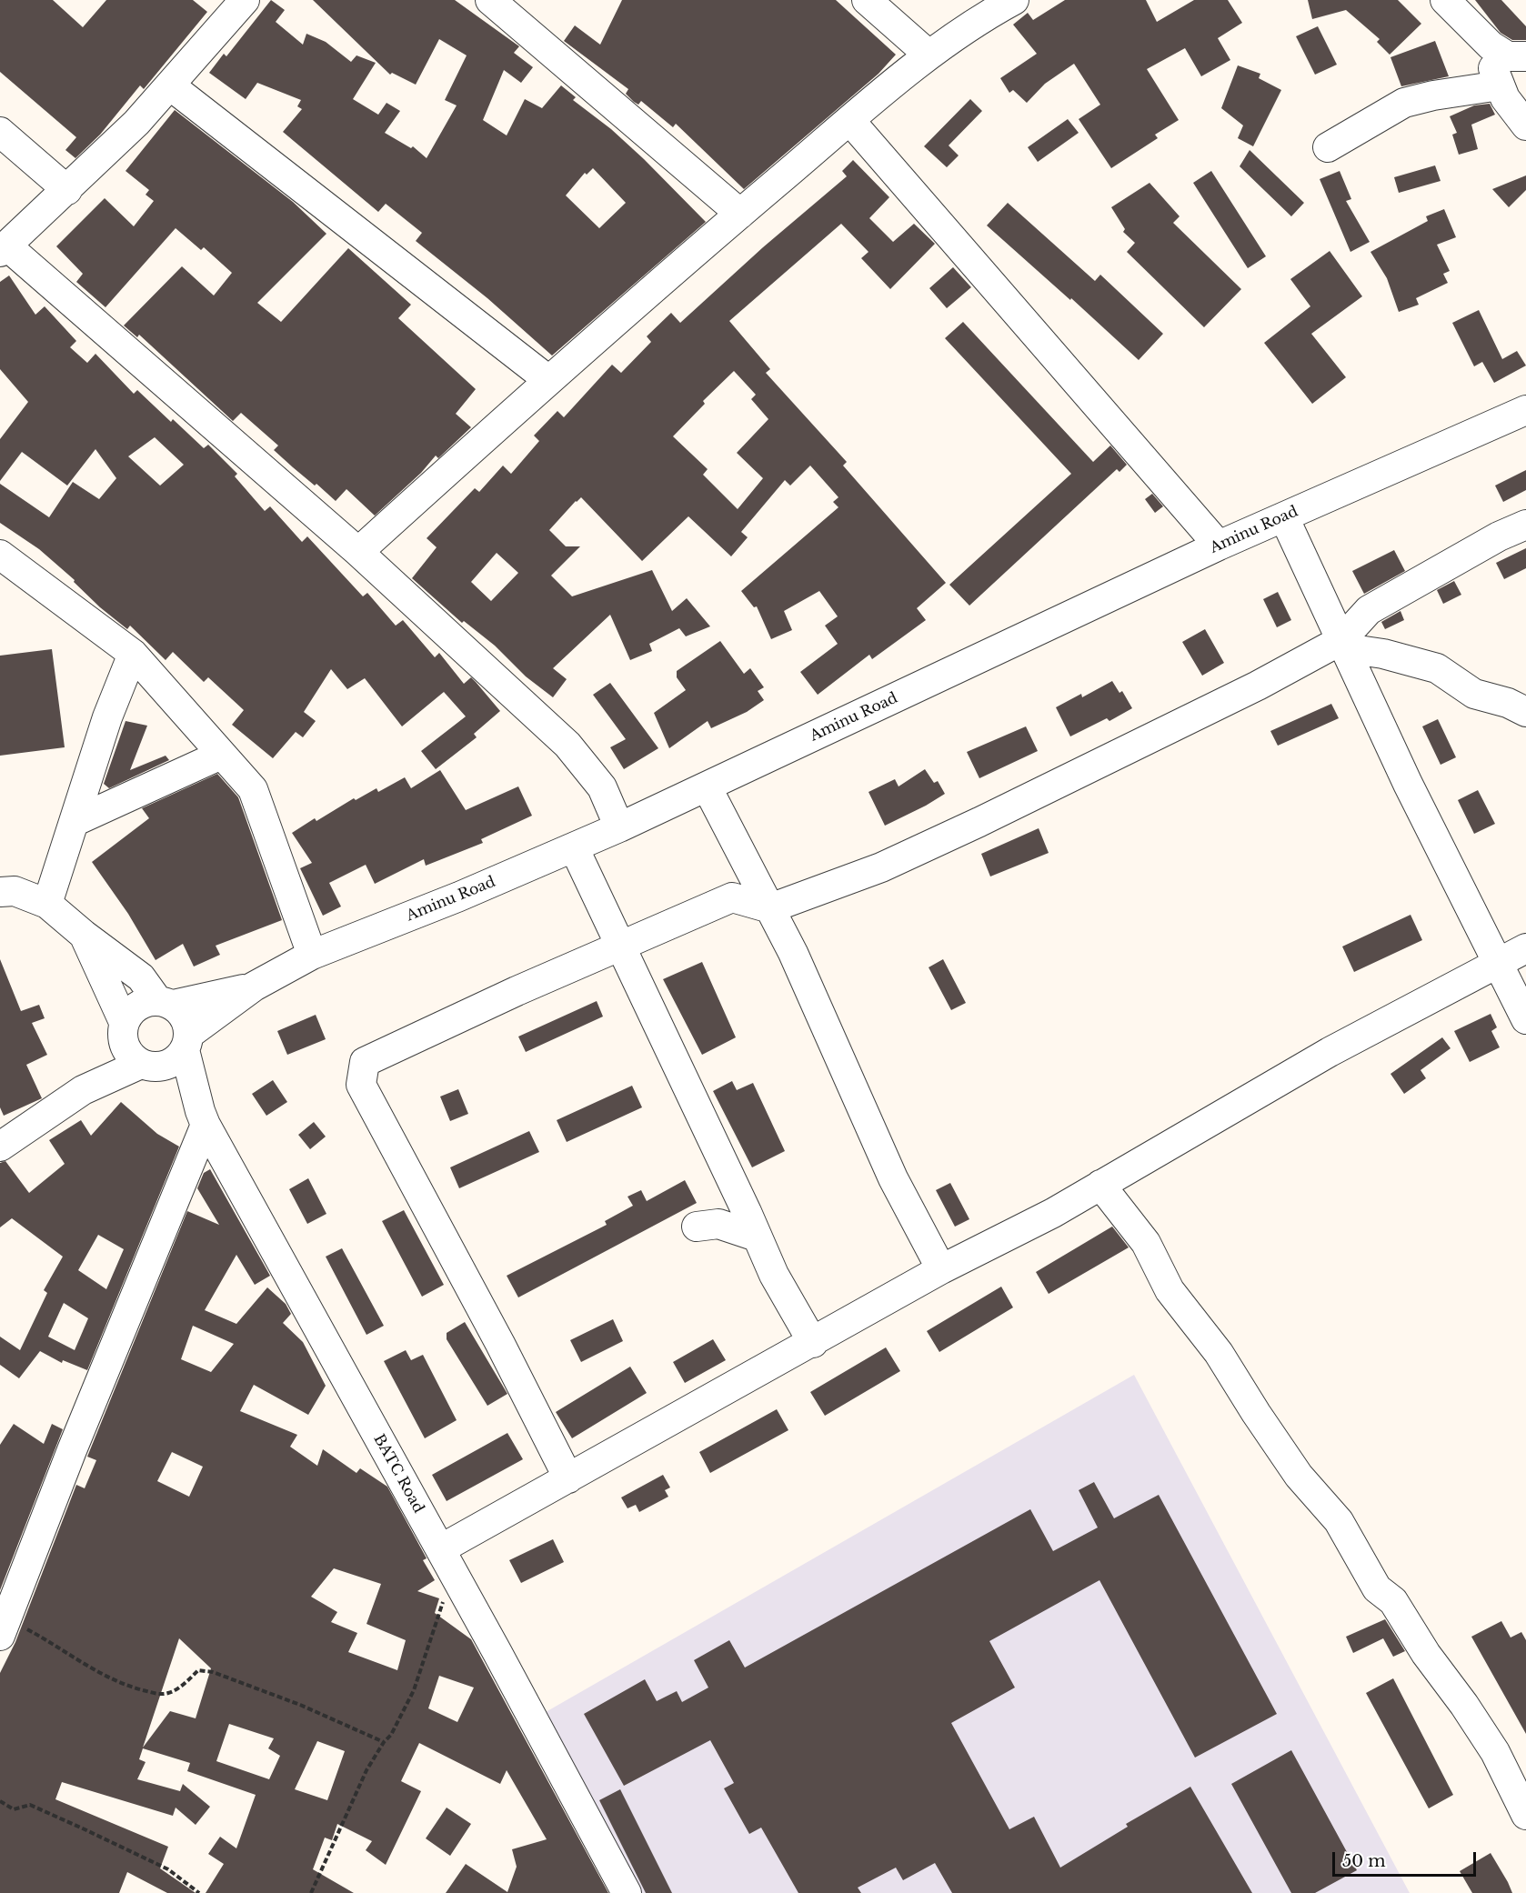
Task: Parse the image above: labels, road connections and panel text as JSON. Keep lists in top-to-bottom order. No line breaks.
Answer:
{"streets":{"street":["Aminu Road","BATC Road"]},"crossings":[["Aminu Road","BATC Road"]],"scale_bar":"50 m"}
